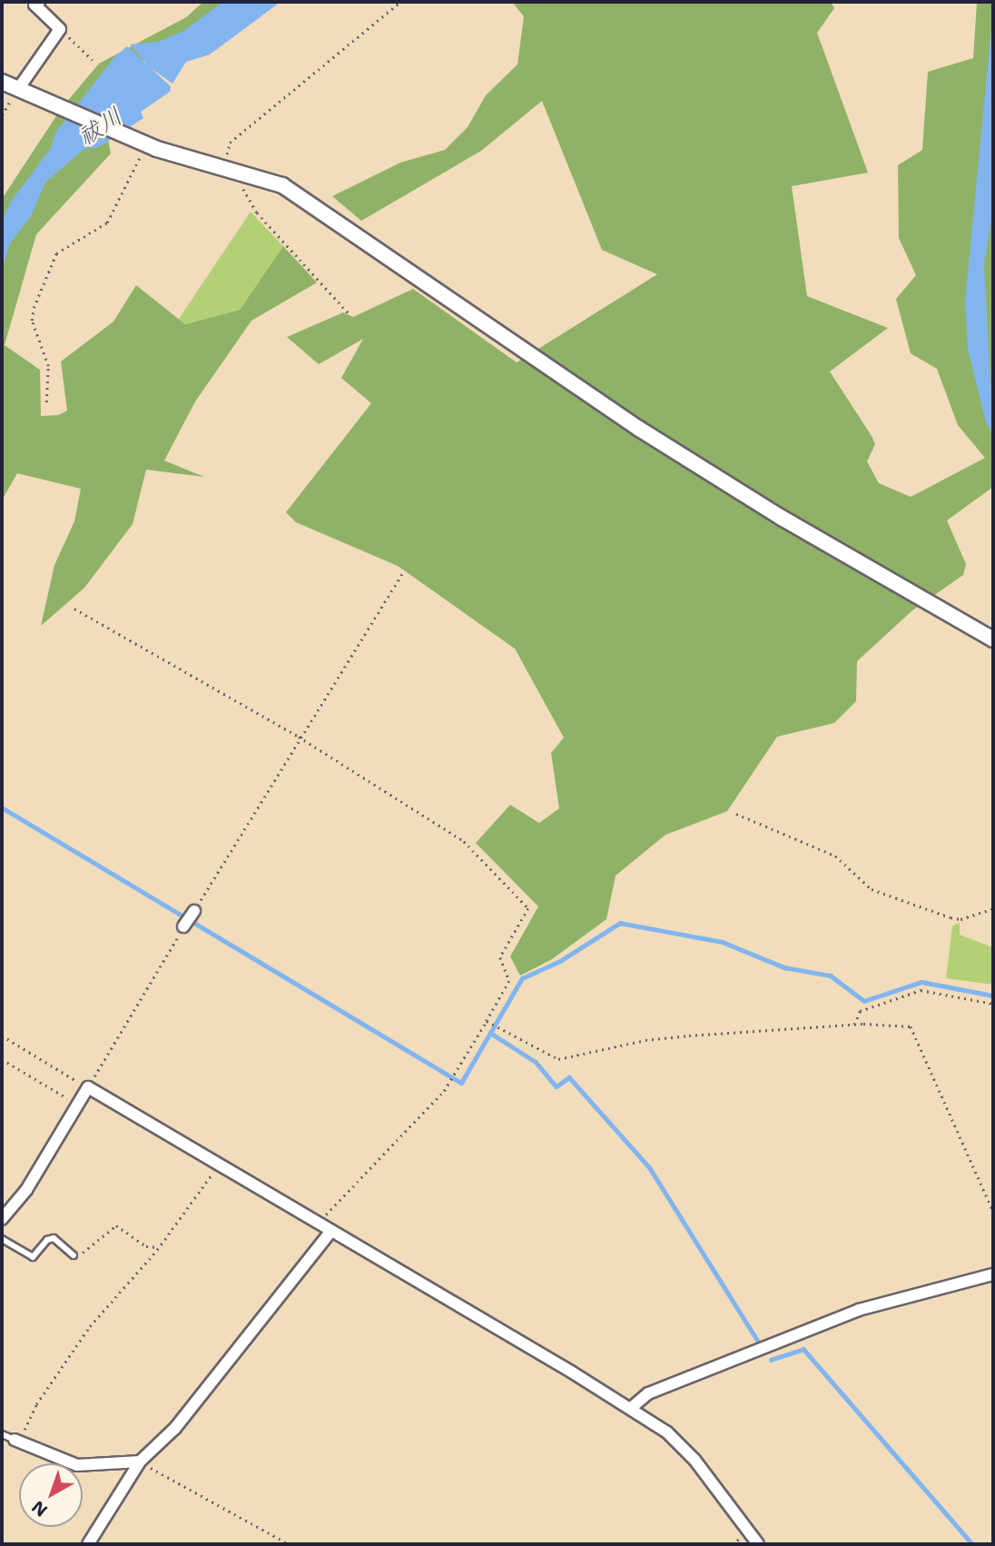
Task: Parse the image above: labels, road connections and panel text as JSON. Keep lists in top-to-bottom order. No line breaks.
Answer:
{"water":["祓川"],"north":"bottom left"}
